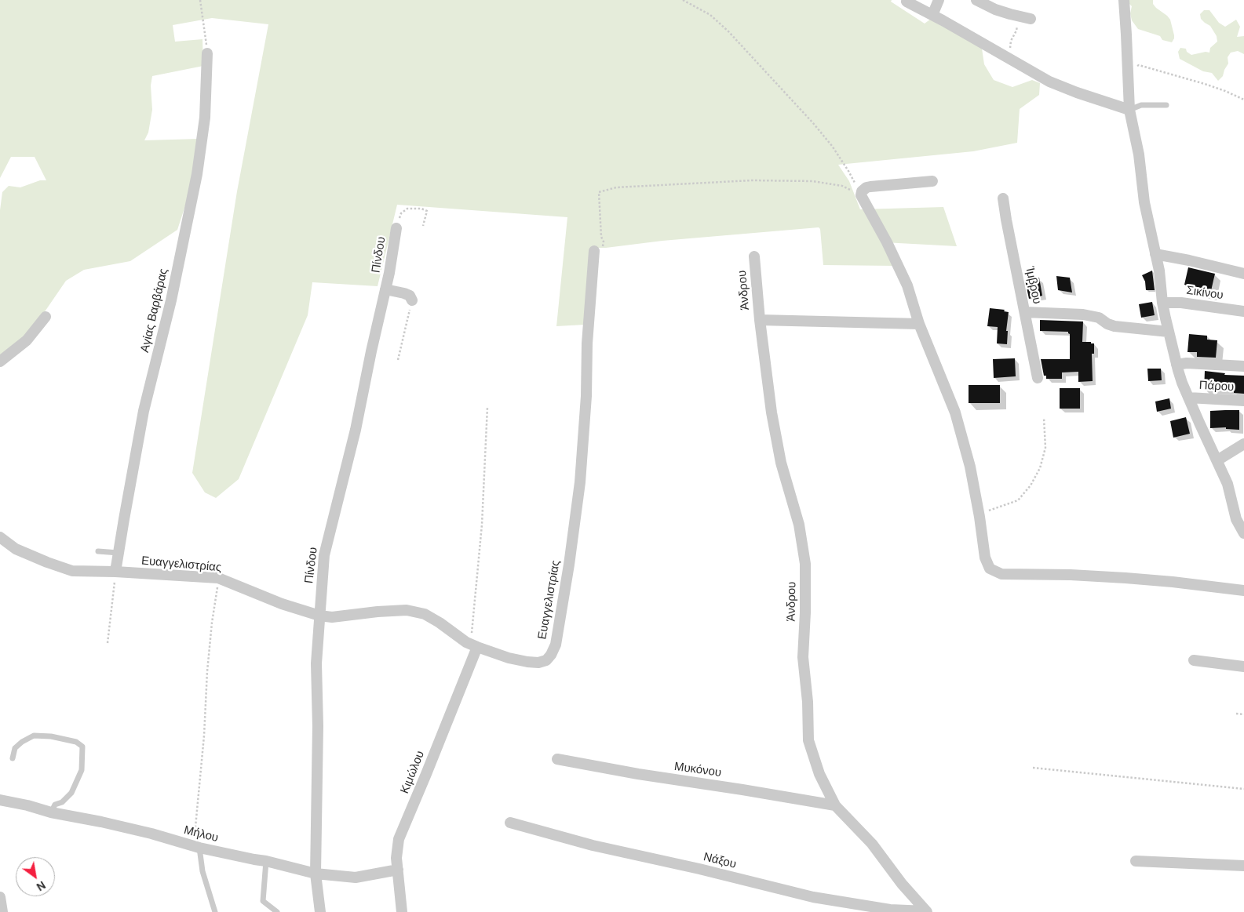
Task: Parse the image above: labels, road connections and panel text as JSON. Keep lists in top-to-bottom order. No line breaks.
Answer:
{"streets":{"street":["Πίνδου","Ίμβρου","Άνδρου","Σικίνου","Αγίας Βαρβάρας","Πάρου","Ευαγγελιστρίας","Μυκόνου","Κιμώλου","Μήλου","Νάξου"]},"crossings":[["Πίνδου","Ευαγγελιστρίας"],["Πίνδου","Μήλου"],["Άνδρου","Μυκόνου"],["Άνδρου","Νάξου"],["Αγίας Βαρβάρας","Ευαγγελιστρίας"],["Ευαγγελιστρίας","Κιμώλου"],["Κιμώλου","Μήλου"]],"north":"bottom right"}
